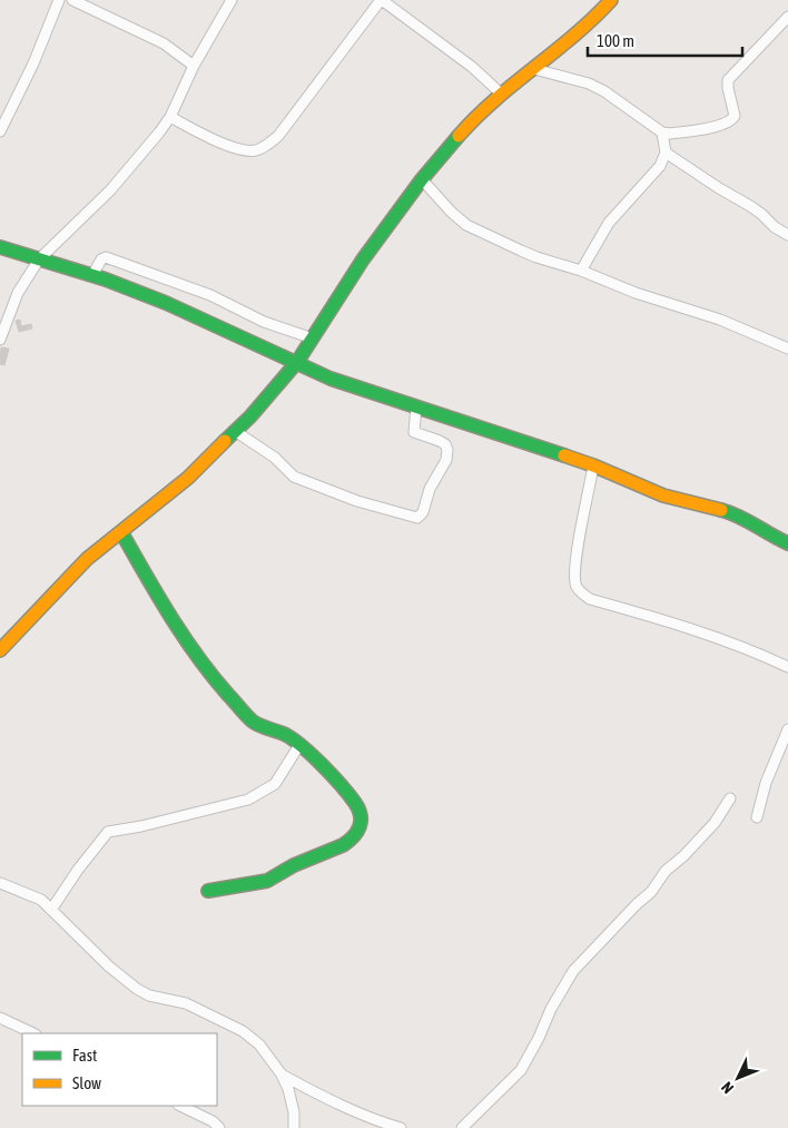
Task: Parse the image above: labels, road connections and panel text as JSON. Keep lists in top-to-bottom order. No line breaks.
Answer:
{"legend":["Fast","Slow"],"scale_bar":"100 m","north":"bottom left"}
